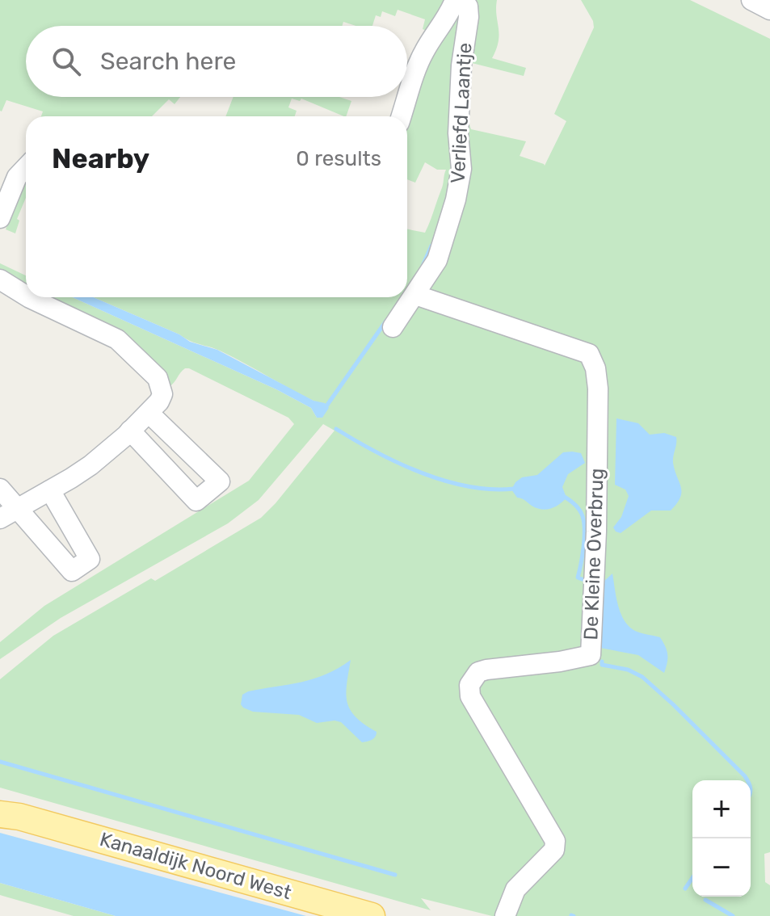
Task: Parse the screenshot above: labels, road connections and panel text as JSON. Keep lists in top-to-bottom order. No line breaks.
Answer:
{"streets":{"main road":["Kanaaldijk Noord West"],"street":["Verliefd Laantje","De Kleine Overbrug"]},"crossings":[["Verliefd Laantje","De Kleine Overbrug"]],"page":{"search":"Search here","heading":["Nearby","0 results"],"map_buttons":["+","−"]}}
